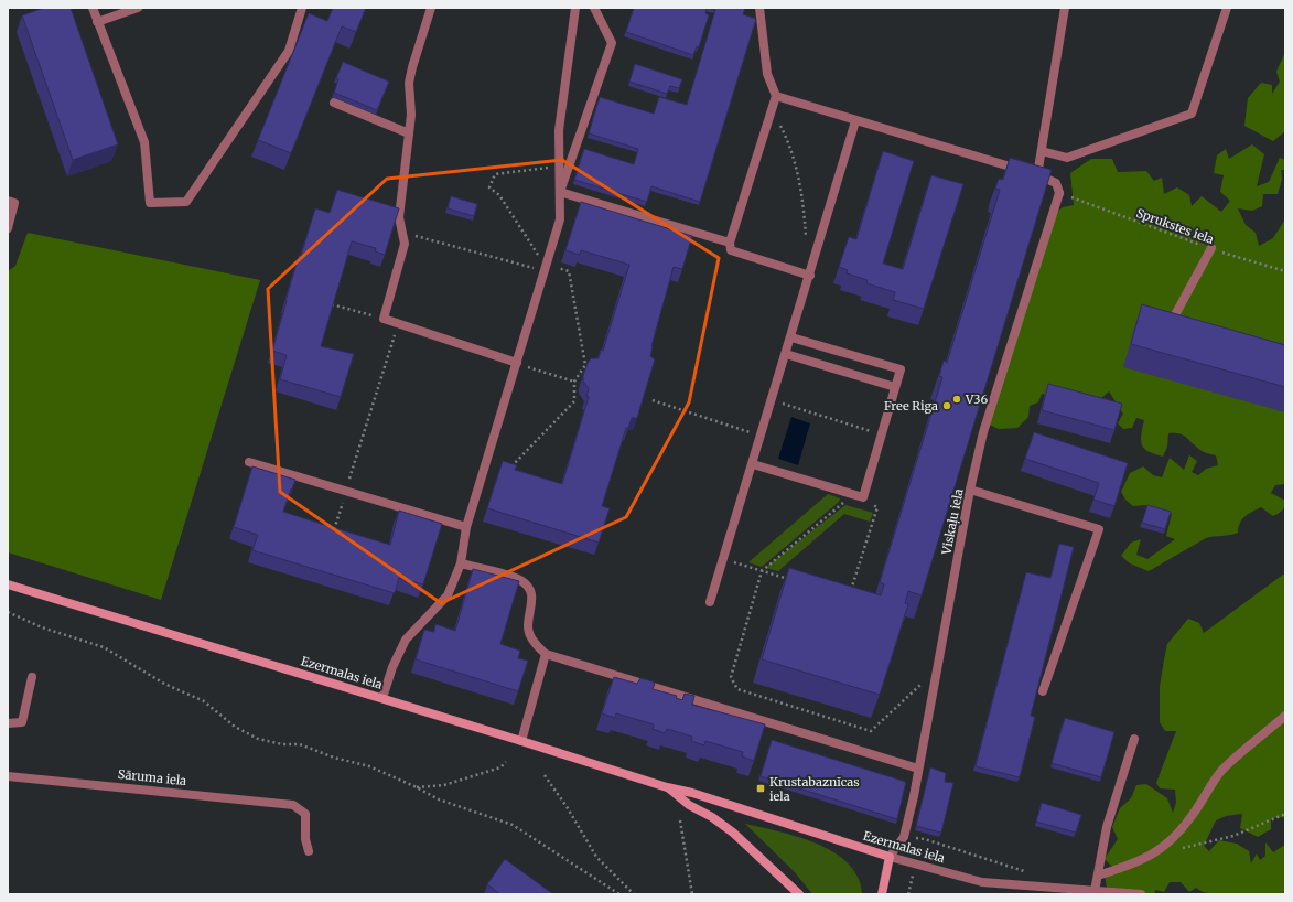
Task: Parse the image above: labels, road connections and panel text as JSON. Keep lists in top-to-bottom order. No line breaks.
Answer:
{"streets":{"street":["Viskaļu iela","Ezermalas iela","Sāruma iela"],"path":["Sprukstes iela"]},"crossings":[["Sprukstes iela","Viskaļu iela"],["Viskaļu iela","Ezermalas iela"]],"places":{"other":["V36","Free Riga"],"transit":["Krustabaznīcas iela"]}}
